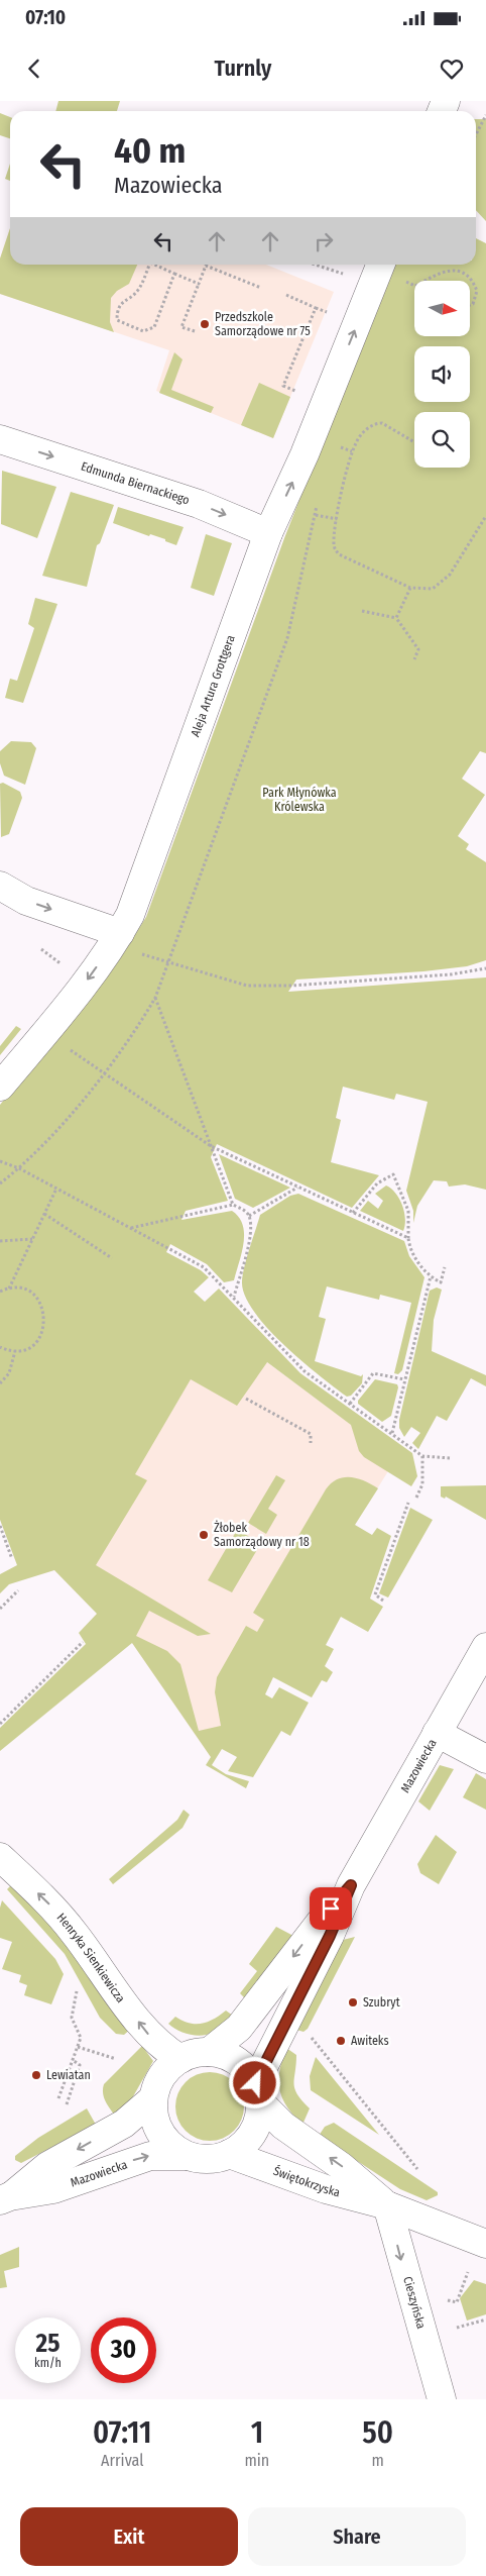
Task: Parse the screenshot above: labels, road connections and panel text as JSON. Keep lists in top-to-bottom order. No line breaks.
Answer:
{"streets":{"street":["Edmunda Biernackiego","Aleja Artura Grottgera","Mazowiecka","Henryka Sienkiewicza","Świętokrzyska","Cieszyńska"]},"crossings":[["Edmunda Biernackiego","Aleja Artura Grottgera"],["Mazowiecka","Henryka Sienkiewicza"],["Mazowiecka","Świętokrzyska"],["Henryka Sienkiewicza","Świętokrzyska"],["Świętokrzyska","Cieszyńska"]],"one_way":["Edmunda Biernackiego","Henryka Sienkiewicza","Cieszyńska"],"parks":["Park Młynówka Królewska"],"places":["Przedszkole Samorządowe nr 75","Żłobek Samorządowy nr 18","Szubryt","Awiteks","Lewiatan"],"north":"right","page":{"status":"07:10","header":"Turnly","turn":["40 m","Mazowiecka"],"speed":"25 km/h","limit":"30","eta":["07:11","Arrival","1","min","50","m"],"buttons":["Exit","Share"]}}
